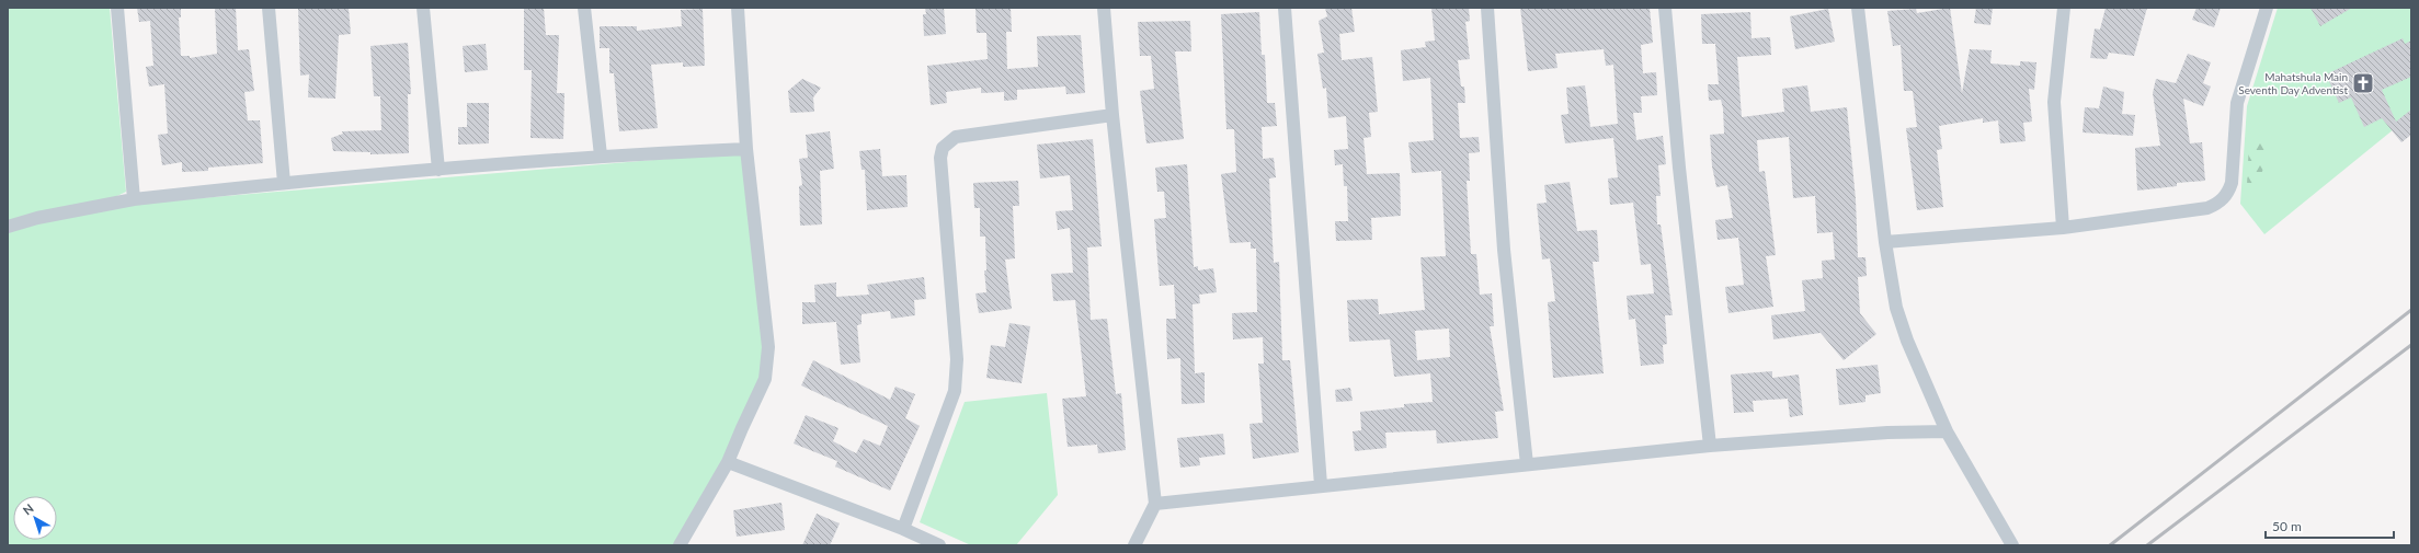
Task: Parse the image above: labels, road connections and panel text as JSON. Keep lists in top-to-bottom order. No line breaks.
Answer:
{"places":{"church":["Mahatshula Main Seventh Day Adventist"]},"scale_bar":"50 m","north":"top left"}
